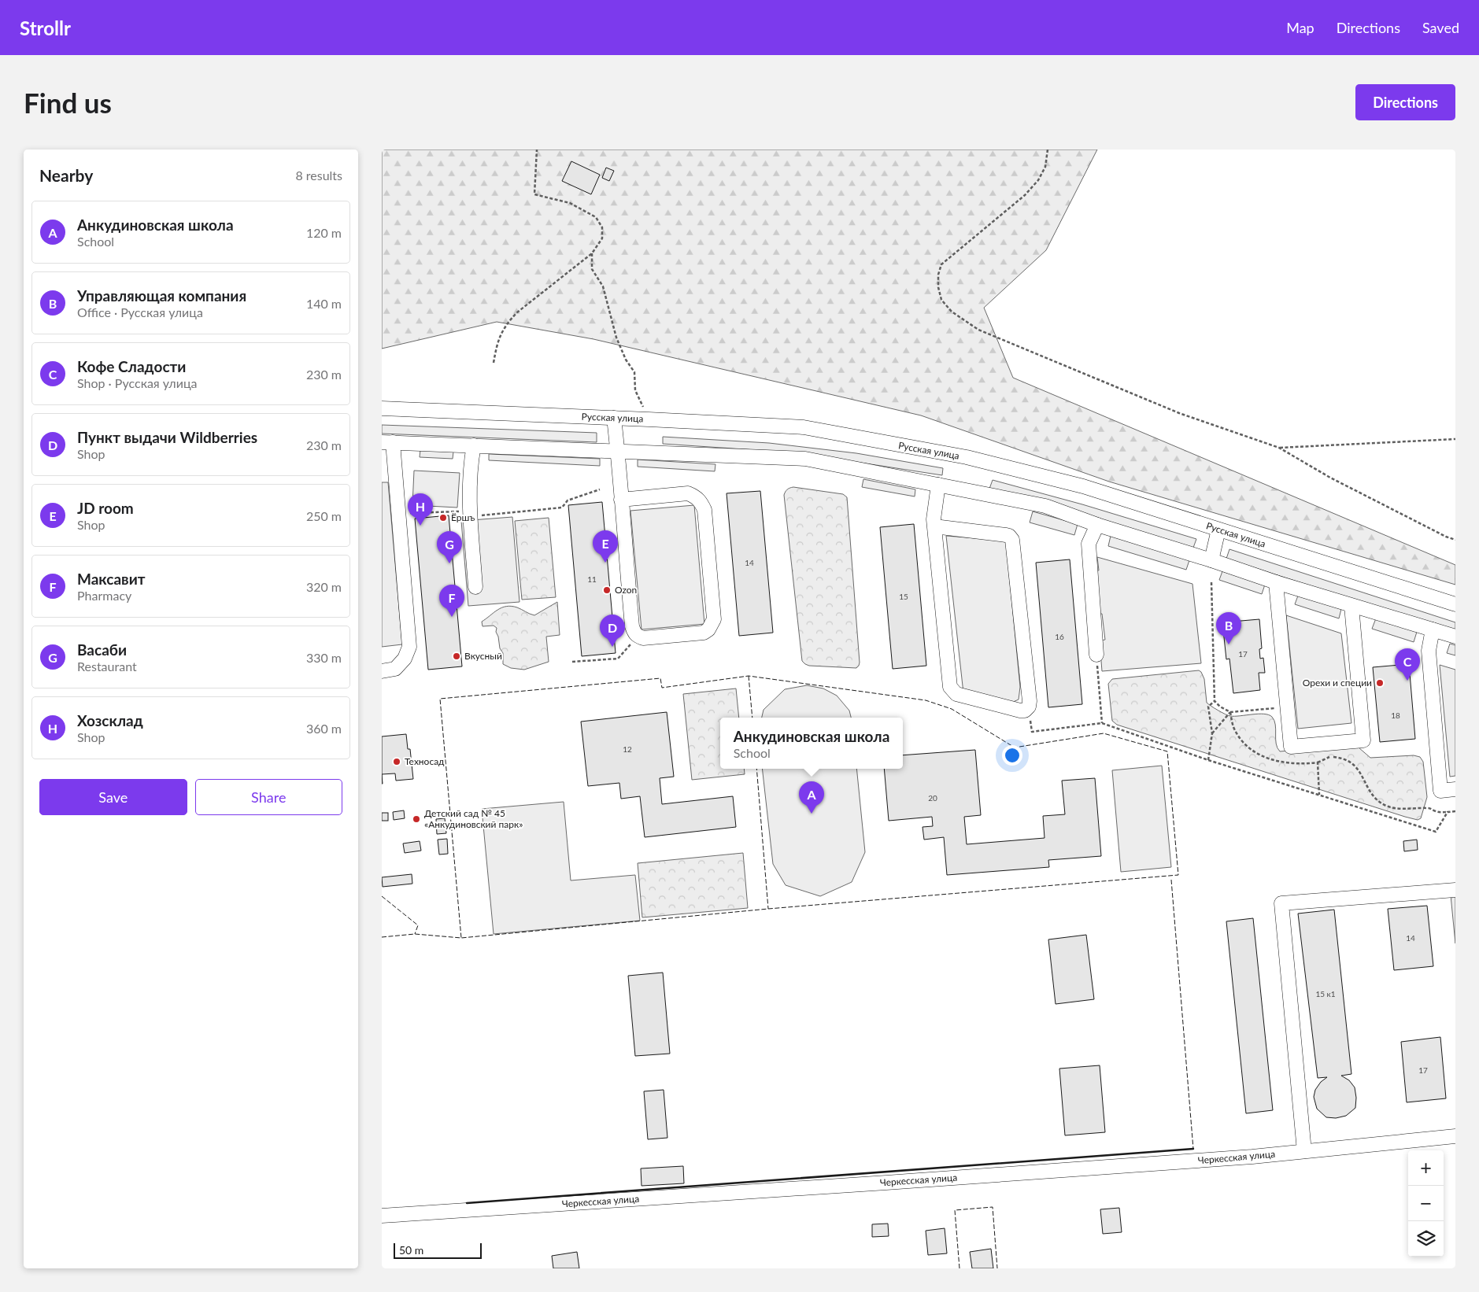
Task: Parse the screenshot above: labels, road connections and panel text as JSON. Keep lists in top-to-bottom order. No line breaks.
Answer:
{"streets":{"street":["Русская улица","Черкесская улица"]},"places":["Ёршъ","Ozon","Вкусный","Орехи и специи","Техносад","Детский сад № 45 «Анкудиновский парк»"],"house_numbers":["14","11","15","16","17","18","12","20","14","15 к1","17"],"scale_bar":"50 m","page":{"header":"Strollr","nav":["Map","Directions","Saved"],"buttons":["Directions",["Save","Share"]],"title":"Find us","heading":["Nearby","8 results"],"list":[{"mark":"A","name":"Анкудиновская школа","note":"School","value":"120 m"},{"mark":"B","name":"Управляющая компания","note":"Office · Русская улица","value":"140 m"},{"mark":"C","name":"Кофе Сладости","note":"Shop · Русская улица","value":"230 m"},{"mark":"D","name":"Пункт выдачи Wildberries","note":"Shop","value":"230 m"},{"mark":"E","name":"JD room","note":"Shop","value":"250 m"},{"mark":"F","name":"Максавит","note":"Pharmacy","value":"320 m"},{"mark":"G","name":"Васаби","note":"Restaurant","value":"330 m"},{"mark":"H","name":"Хозсклад","note":"Shop","value":"360 m"}],"pins":["H","E","G","F","B","D","C","A"],"popup":["Анкудиновская школа","School"],"map_buttons":["+","−"],"scale":"50 m"}}
